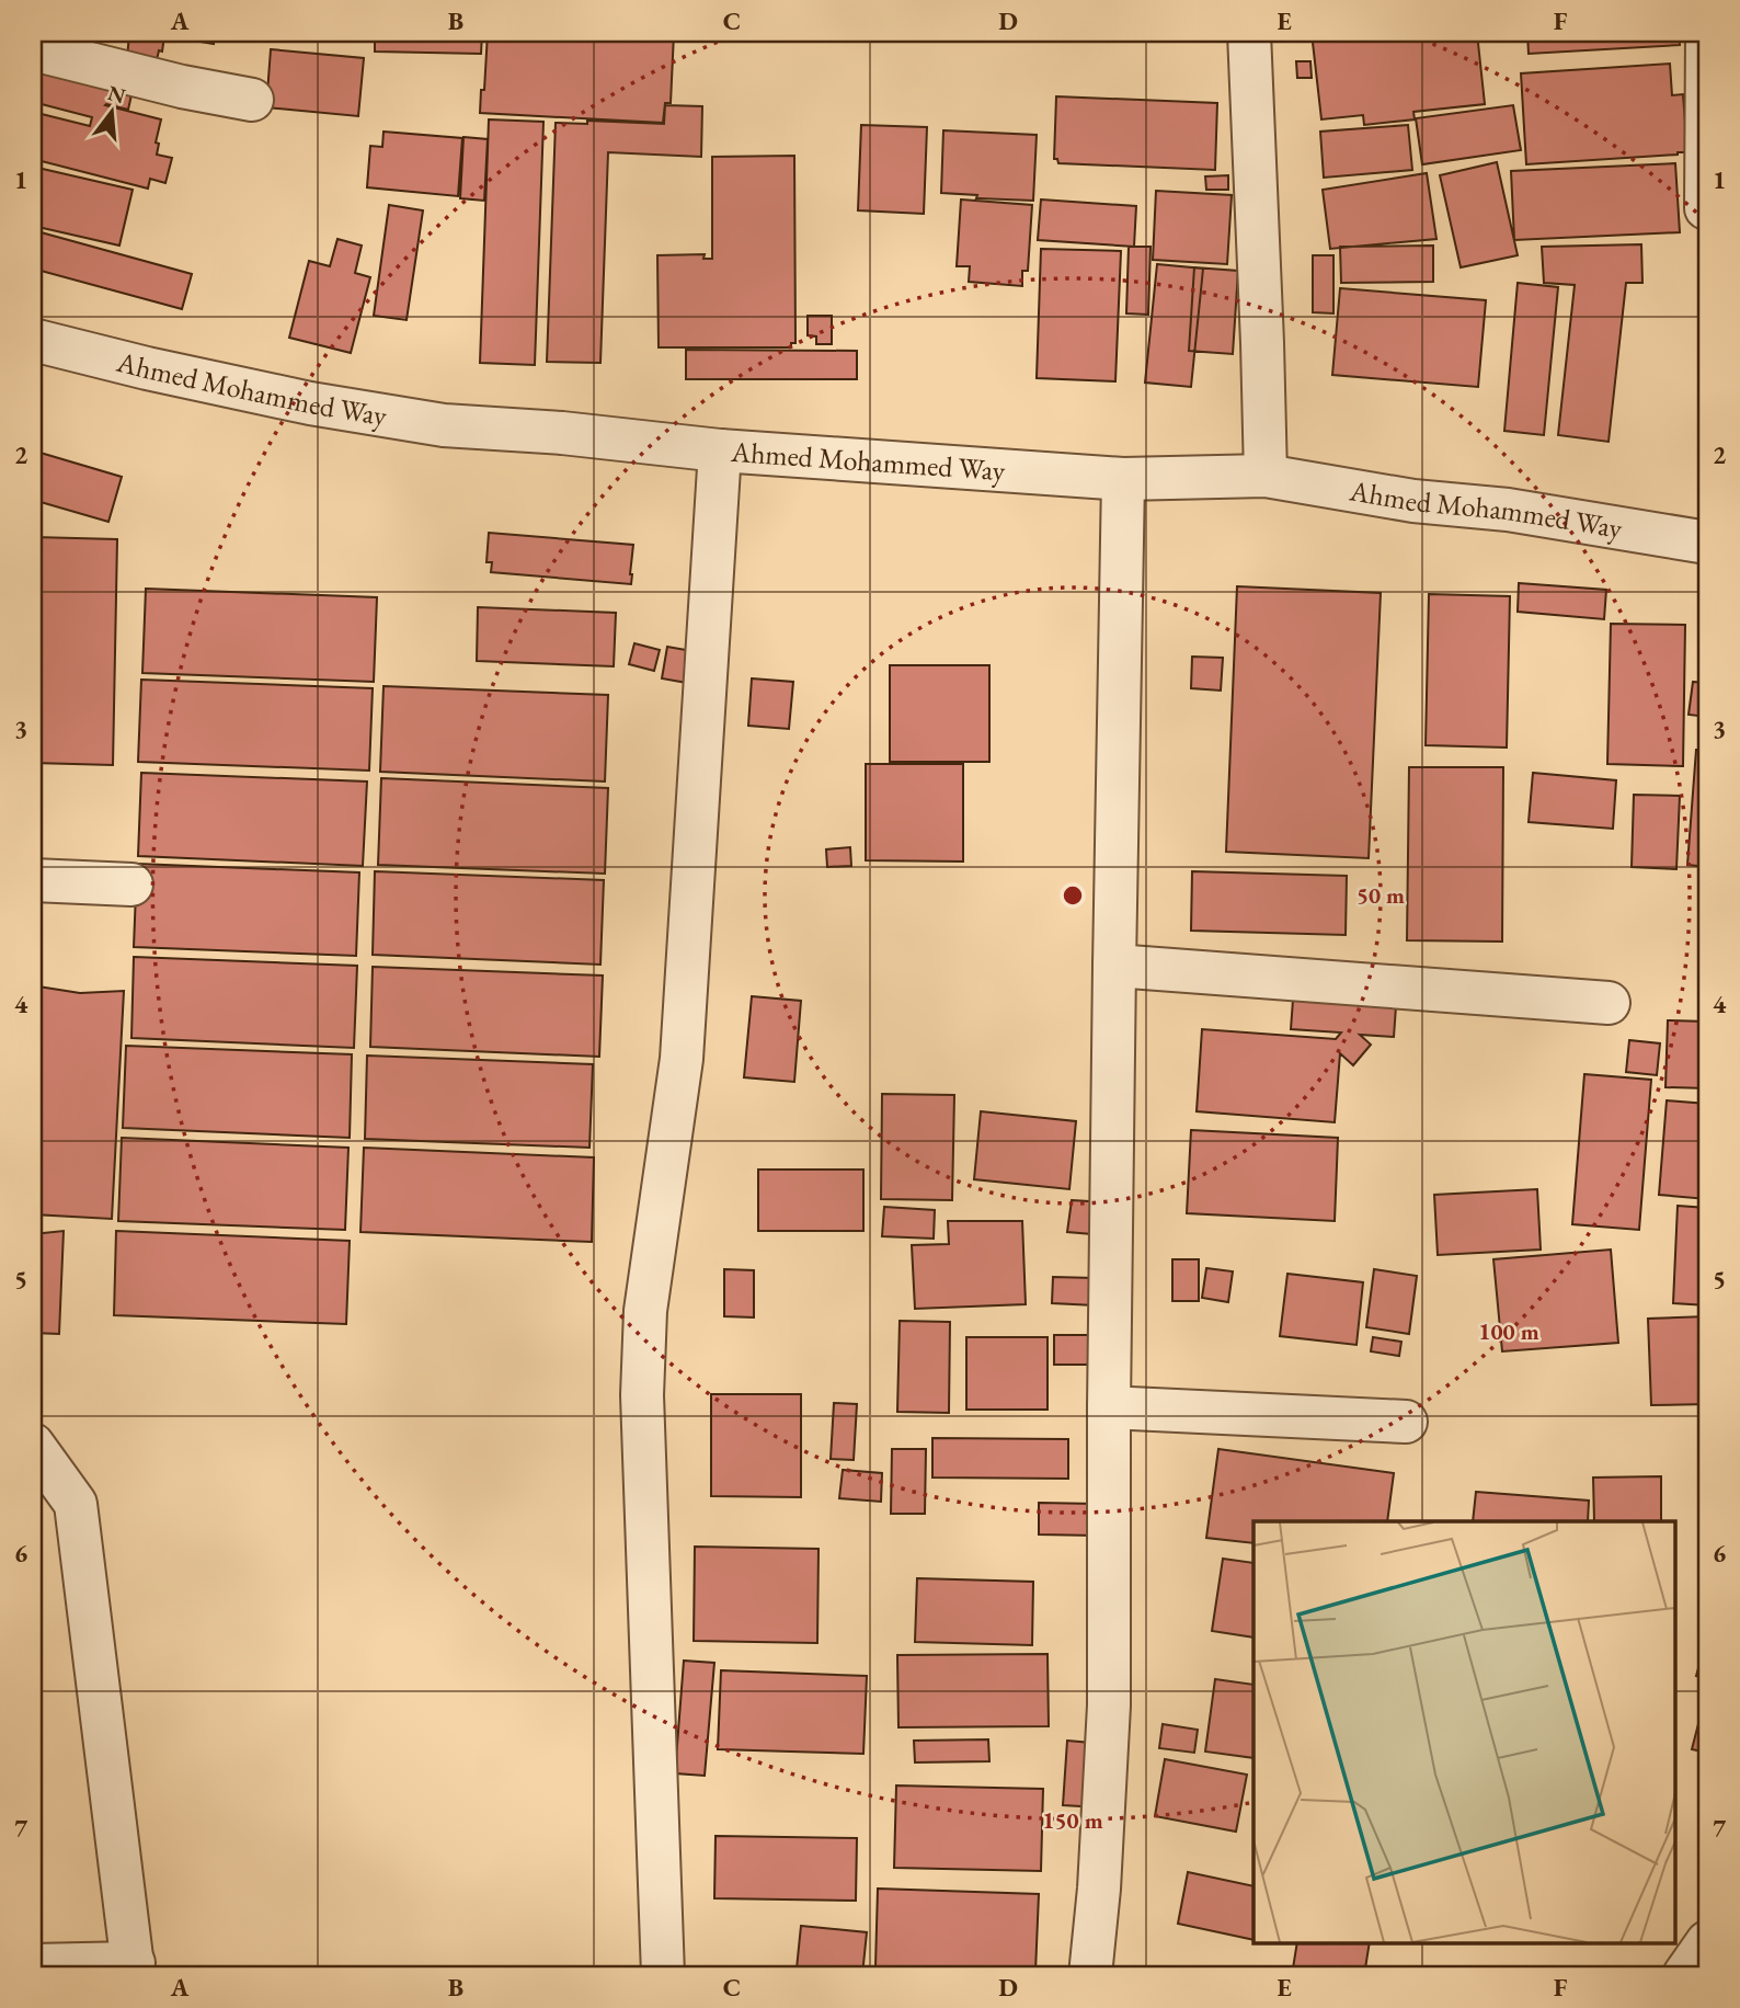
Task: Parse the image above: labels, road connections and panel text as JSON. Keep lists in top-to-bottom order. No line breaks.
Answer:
{"streets":{"street":["Ahmed Mohammed Way"]},"north":"top","grid":{"columns":["A","B","C","D","E","F"],"rows":["1","2","3","4","5","6","7"]},"rings":["50 m","100 m","150 m"]}
